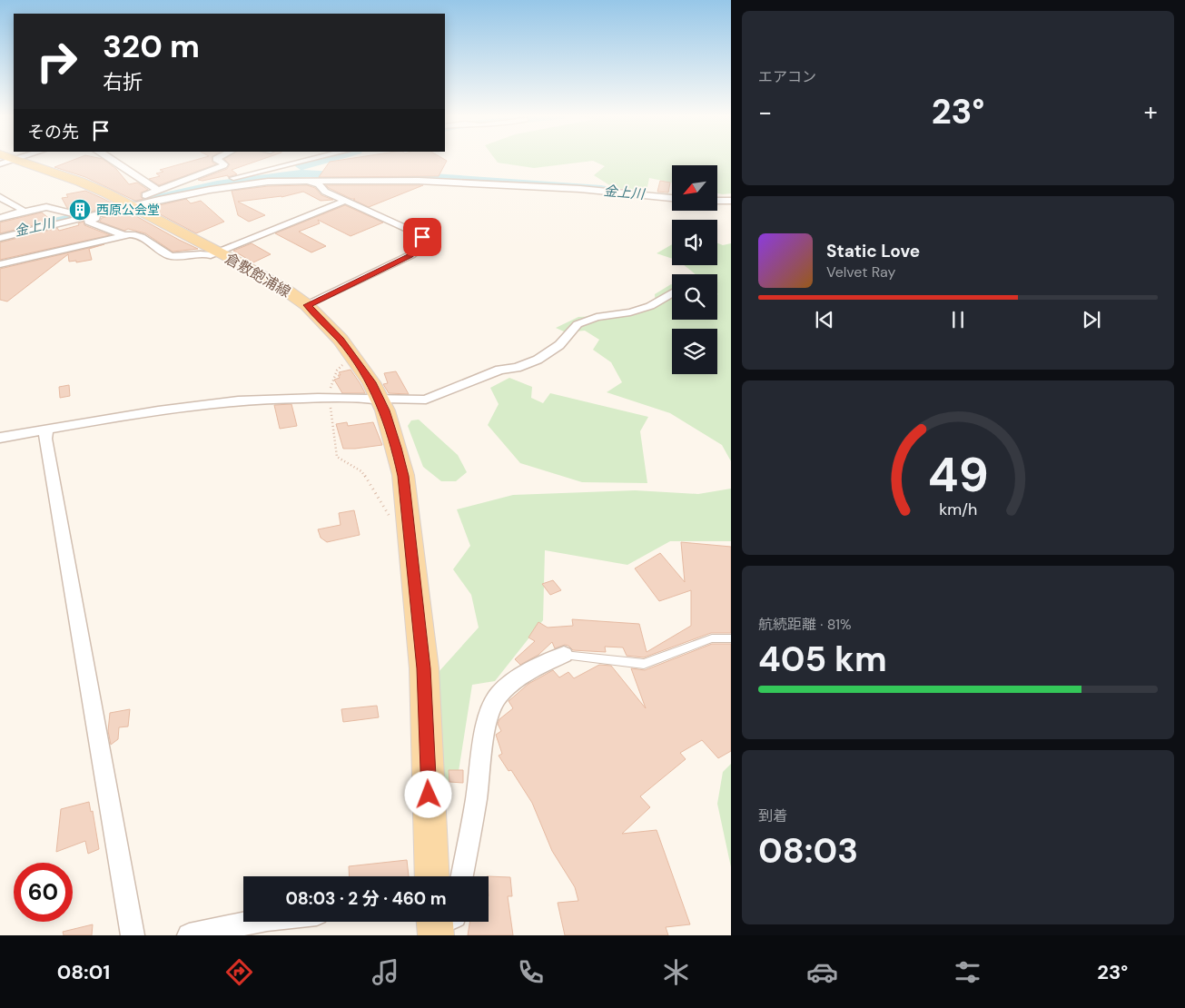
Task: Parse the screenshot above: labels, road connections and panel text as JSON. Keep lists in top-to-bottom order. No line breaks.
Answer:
{"streets":{"main road":["倉敷飽浦線"]},"water":["金上川"],"places":{"building":["西原公会堂"]},"north":"bottom left","page":{"tile":["エアコン",["航続距離 · 81%","405 km"],["到着","08:03"]],"turn":["320 m","右折"],"heat":["−","23°","+"],"then":"その先","song":["Static Love","Velvet Ray"],"limit":"60","trip":"08:03 · 2 分 · 460 m","tabs":["08:01","23°"],"gauge":["49","km/h"]}}
